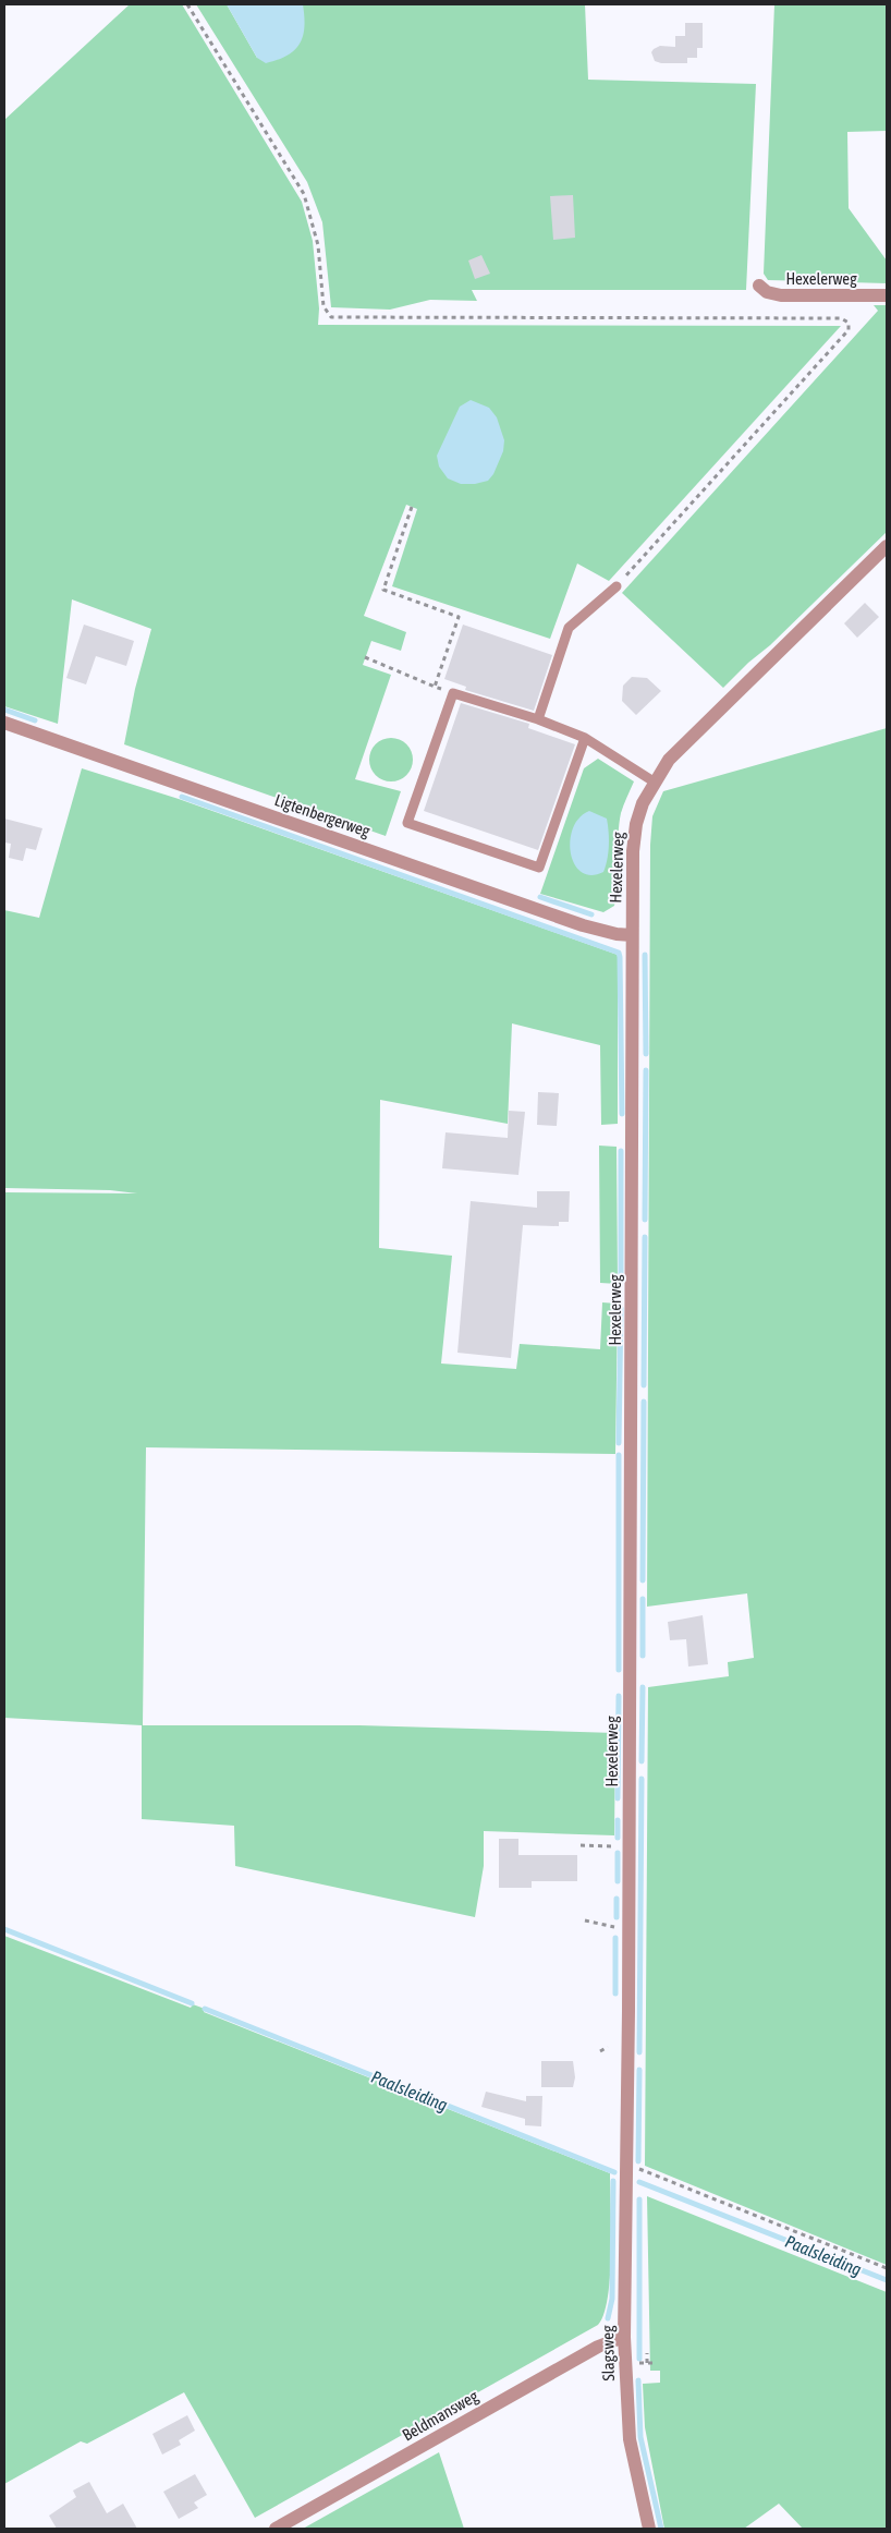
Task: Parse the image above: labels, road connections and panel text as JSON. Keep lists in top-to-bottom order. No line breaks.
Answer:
{"streets":{"street":["Hexelerweg","Ligtenbergerweg","Slagsweg","Beldmansweg"]},"crossings":[["Hexelerweg","Ligtenbergerweg"],["Hexelerweg","Slagsweg"],["Slagsweg","Beldmansweg"]],"water":["Paalsleiding"]}
